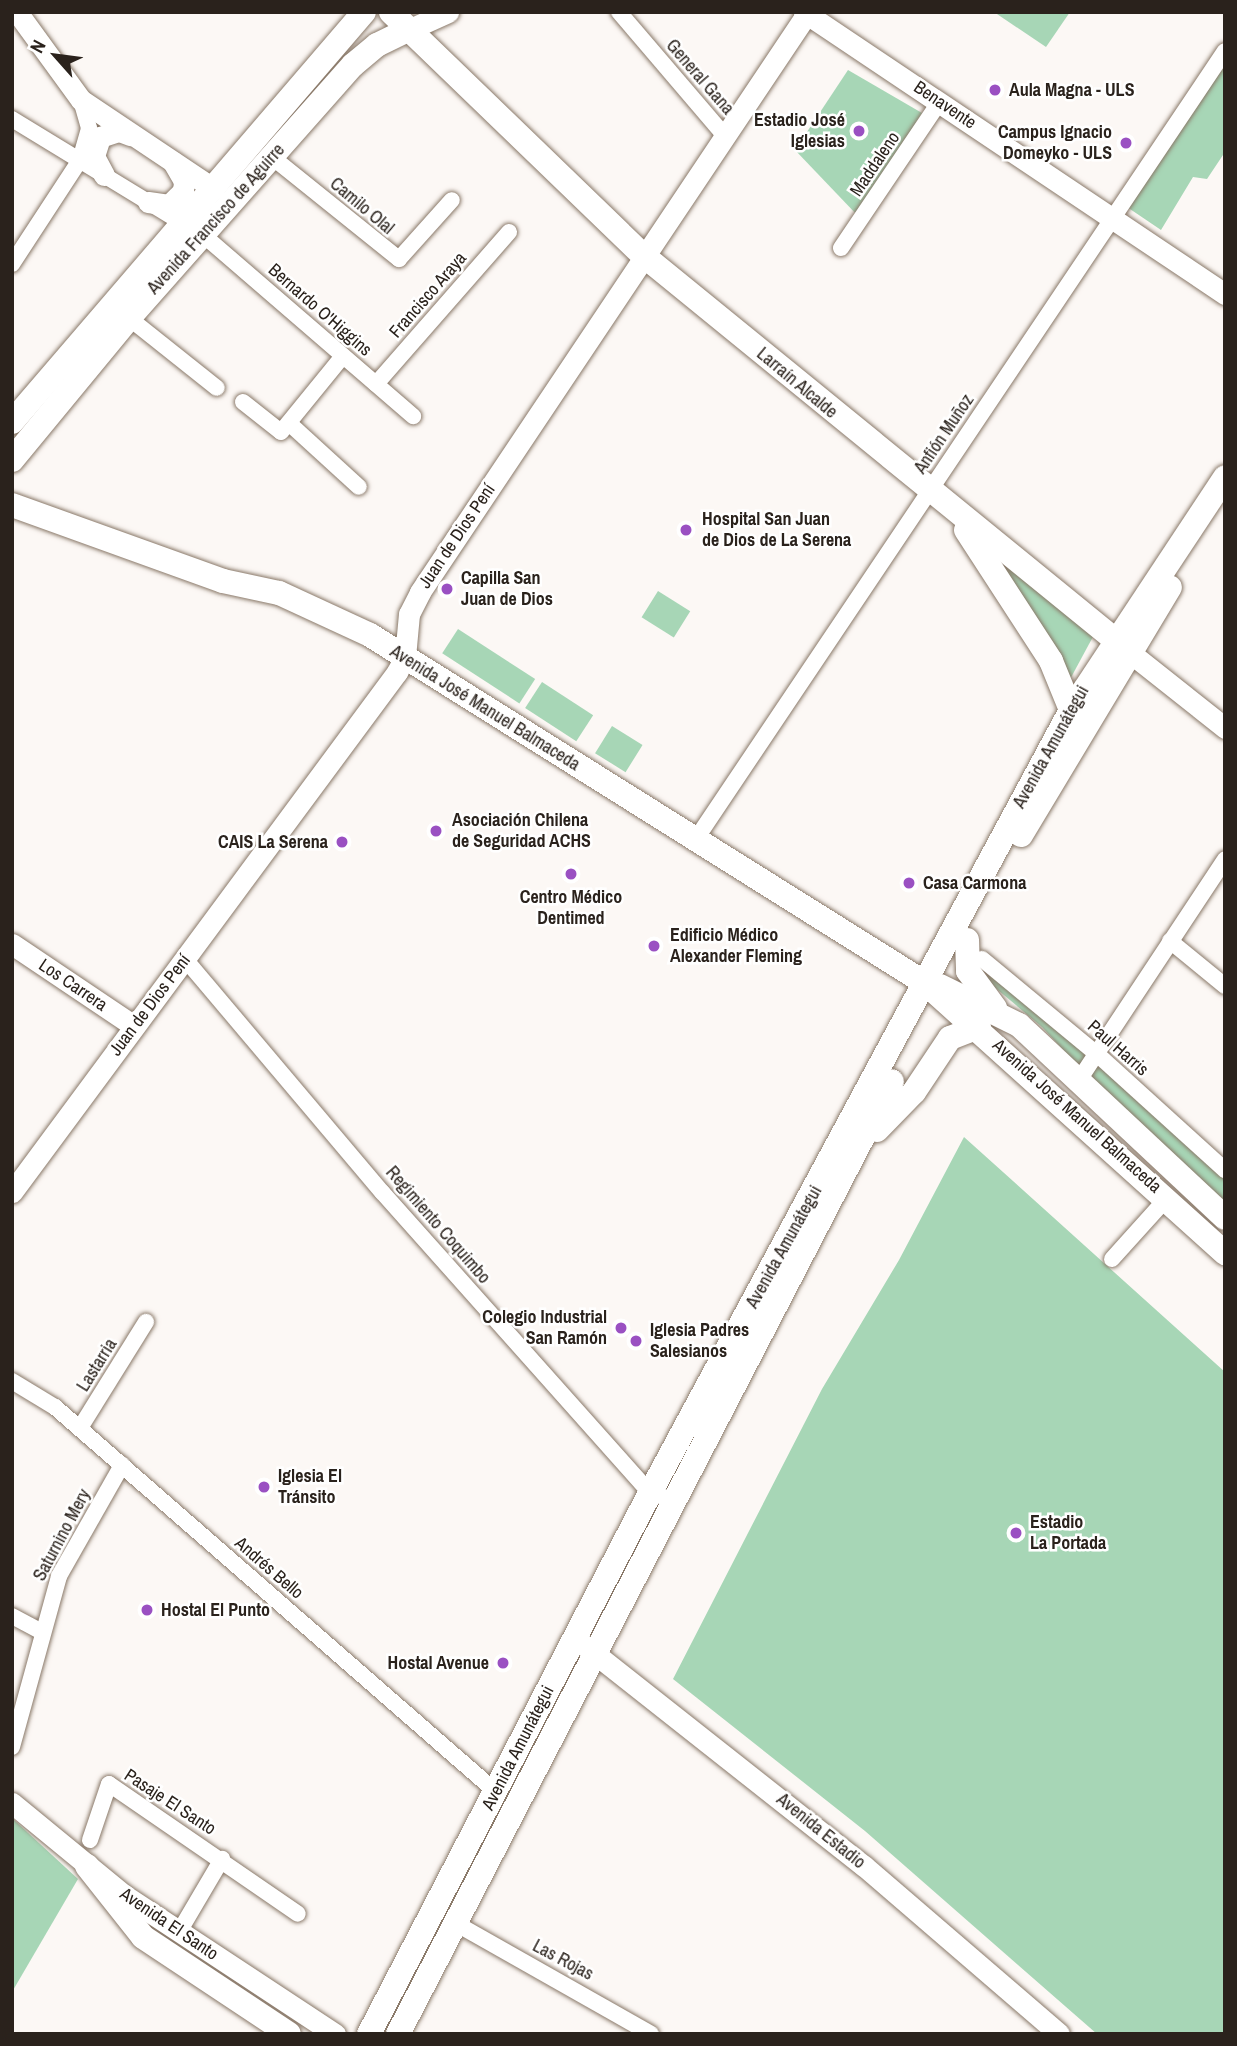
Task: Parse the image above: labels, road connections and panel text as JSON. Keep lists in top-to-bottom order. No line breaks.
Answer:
{"streets":{"main road":["Benavente","Avenida Francisco de Aguirre","Larraín Alcalde","Juan de Dios Pení","Avenida José Manuel Balmaceda","Avenida Amunátegui","Los Carrera","Avenida Estadio","Avenida El Santo"],"street":["General Gana","Maddaleno","Camilo Olal","Francisco Araya","Bernardo O'Higgins","Anfión Muñoz","Paul Harris","Regimiento Coquimbo","Lastarria","Saturnino Mery","Andrés Bello","Pasaje El Santo","Las Rojas"]},"crossings":[["General Gana","Juan de Dios Pení"],["Benavente","Maddaleno"],["Benavente","Anfión Muñoz"],["Benavente","Juan de Dios Pení"],["Camilo Olal","Avenida Francisco de Aguirre"],["Avenida Francisco de Aguirre","Bernardo O'Higgins"],["Avenida Francisco de Aguirre","Larraín Alcalde"],["Francisco Araya","Bernardo O'Higgins"],["Larraín Alcalde","Anfión Muñoz"],["Larraín Alcalde","Juan de Dios Pení"],["Larraín Alcalde","Avenida Amunátegui"],["Anfión Muñoz","Avenida José Manuel Balmaceda"],["Juan de Dios Pení","Avenida José Manuel Balmaceda"],["Juan de Dios Pení","Los Carrera"],["Juan de Dios Pení","Regimiento Coquimbo"],["Avenida José Manuel Balmaceda","Avenida Amunátegui"],["Avenida Amunátegui","Paul Harris"],["Avenida Amunátegui","Regimiento Coquimbo"],["Avenida Amunátegui","Andrés Bello"],["Avenida Amunátegui","Avenida Estadio"],["Avenida Amunátegui","Las Rojas"],["Lastarria","Andrés Bello"],["Saturnino Mery","Andrés Bello"],["Pasaje El Santo","Avenida El Santo"]],"places":["Aula Magna - ULS","Estadio José Iglesias","Campus Ignacio Domeyko - ULS","Hospital San Juan de Dios de La Serena","Capilla San Juan de Dios","Asociación Chilena de Seguridad ACHS","CAIS La Serena","Centro Médico Dentimed","Casa Carmona","Edificio Médico Alexander Fleming","Colegio Industrial San Ramón","Iglesia Padres Salesianos","Iglesia El Tránsito","Estadio La Portada","Hostal El Punto","Hostal Avenue"],"north":"top left"}
